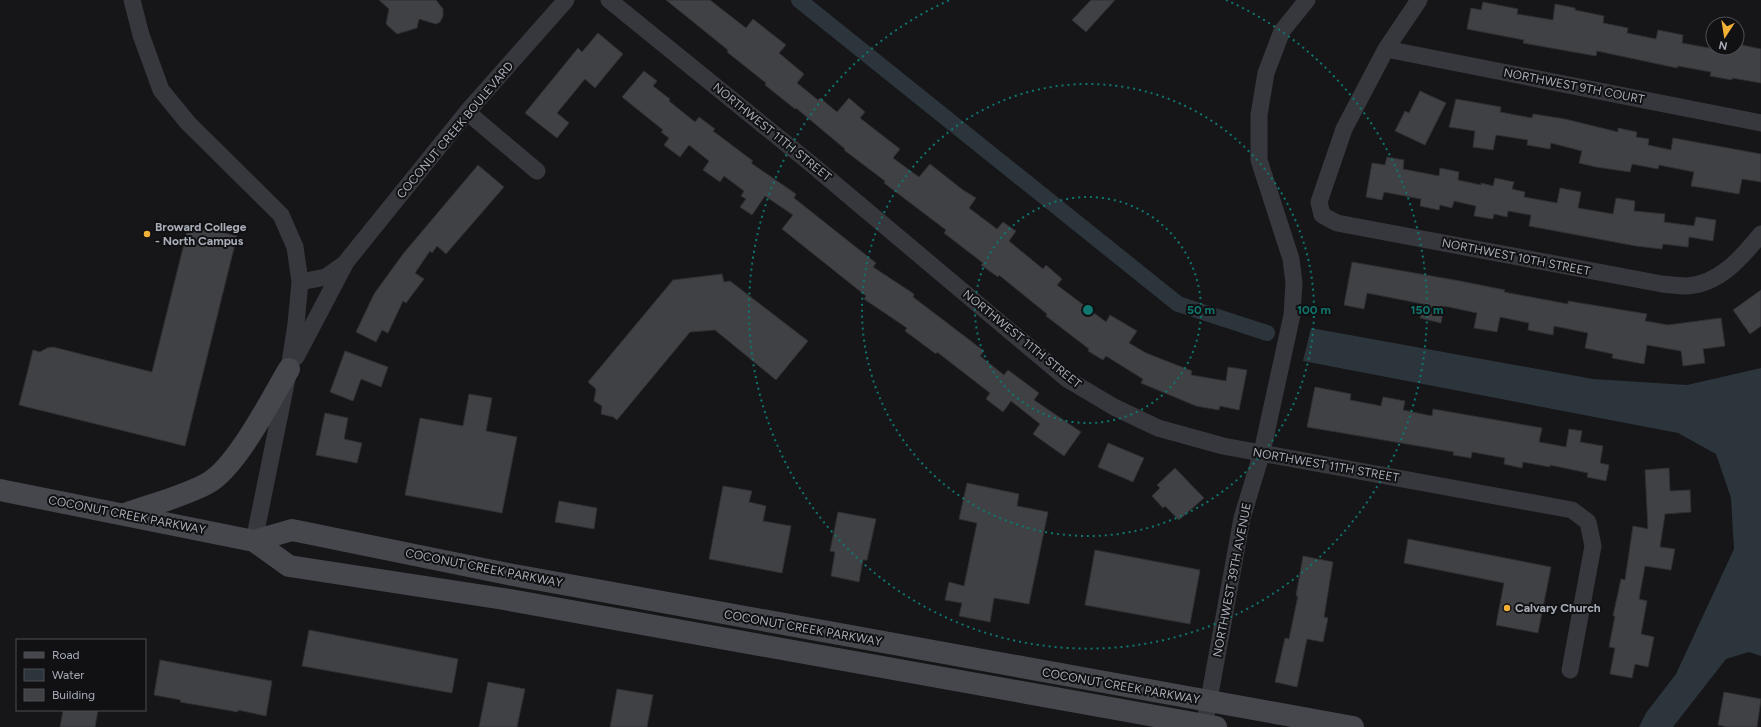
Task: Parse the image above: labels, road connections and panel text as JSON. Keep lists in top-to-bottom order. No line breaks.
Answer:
{"streets":{"main road":["COCONUT CREEK PARKWAY"],"street":["NORTHWEST 9TH COURT","COCONUT CREEK BOULEVARD","NORTHWEST 11TH STREET","NORTHWEST 10TH STREET","NORTHWEST 39TH AVENUE"]},"crossings":[["NORTHWEST 9TH COURT","NORTHWEST 10TH STREET"],["COCONUT CREEK BOULEVARD","COCONUT CREEK PARKWAY"],["NORTHWEST 11TH STREET","NORTHWEST 39TH AVENUE"],["COCONUT CREEK PARKWAY","NORTHWEST 39TH AVENUE"]],"places":["Broward College - North Campus","Calvary Church"],"legend":["Road","Water","Building"],"north":"bottom","rings":["50 m","100 m","150 m"]}
